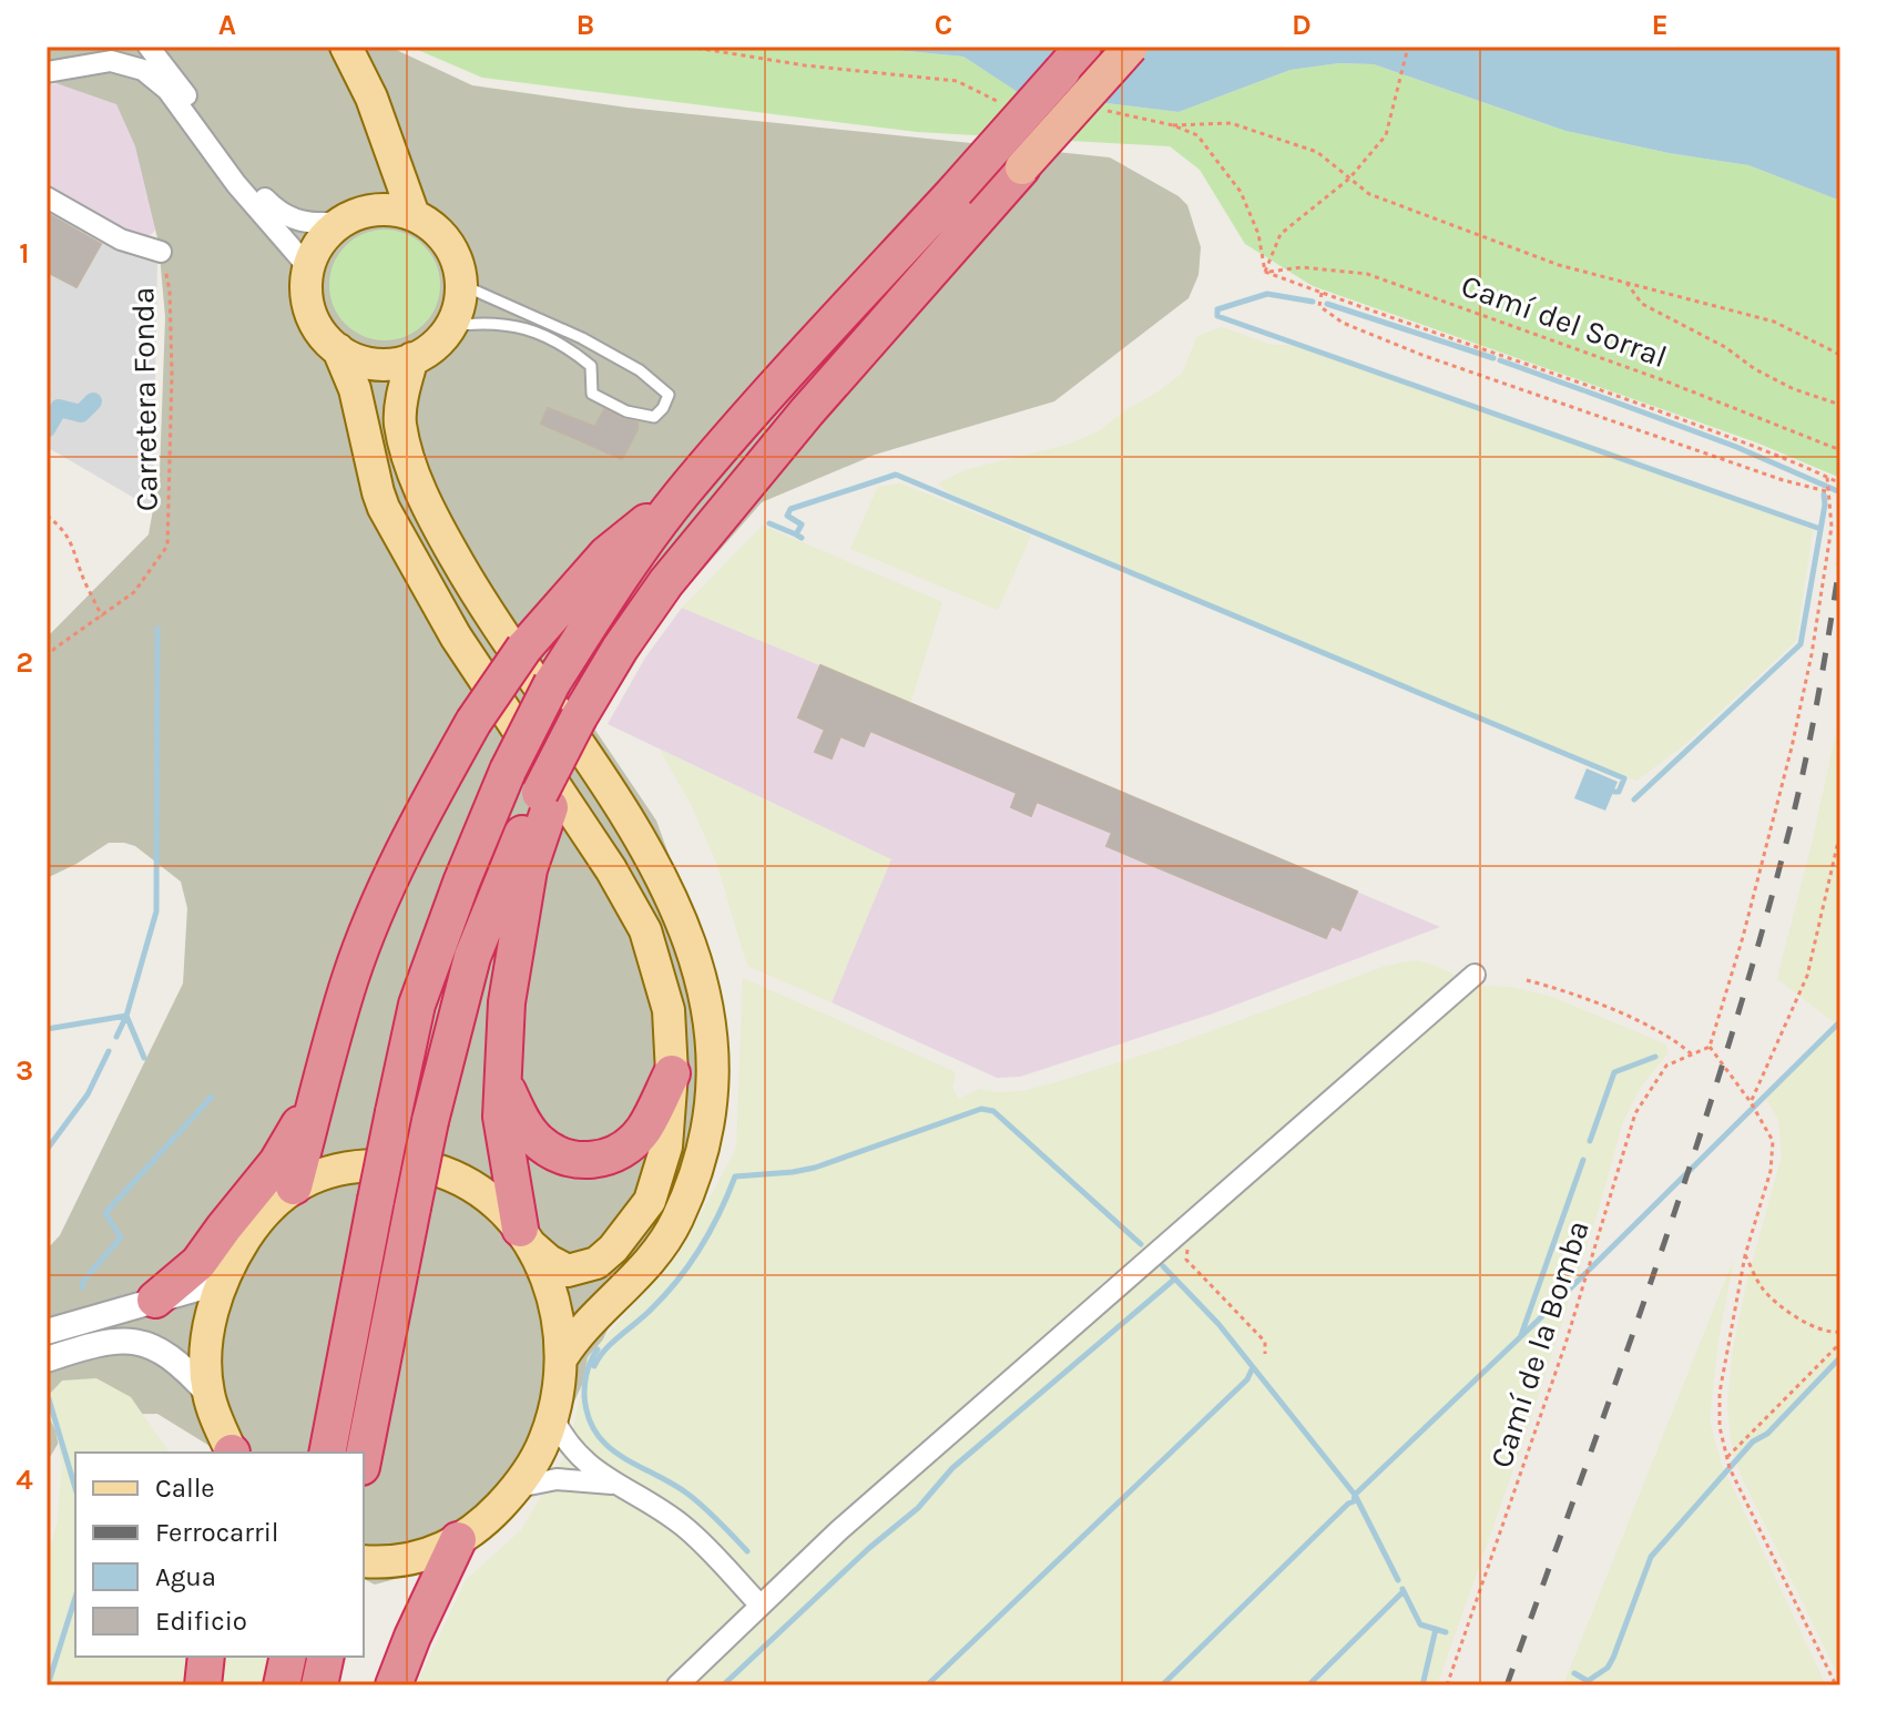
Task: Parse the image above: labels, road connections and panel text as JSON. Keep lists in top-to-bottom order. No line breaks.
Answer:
{"streets":{"path":["Camí del Sorral","Carretera Fonda","Camí de la Bomba"]},"legend":["Calle","Ferrocarril","Agua","Edificio"],"grid":{"columns":["A","B","C","D","E"],"rows":["1","2","3","4"]}}
